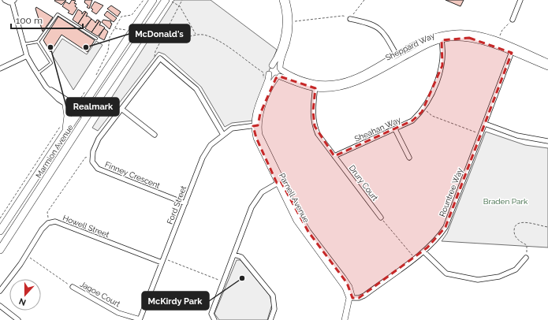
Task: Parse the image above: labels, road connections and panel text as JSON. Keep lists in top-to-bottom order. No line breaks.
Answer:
{"streets":{"highway":["Marmion Avenue"],"street":["Sheppard Way","Sheahan Way","Finney Crescent","Drury Court","Rountree Way","Parnell Avenue","Ford Street","Howell Street","Jagoe Court"]},"crossings":[["Sheppard Way","Sheahan Way"],["Sheppard Way","Rountree Way"],["Sheppard Way","Parnell Avenue"],["Sheahan Way","Drury Court"],["Finney Crescent","Ford Street"],["Rountree Way","Parnell Avenue"],["Parnell Avenue","Ford Street"],["Ford Street","Howell Street"],["Ford Street","Jagoe Court"]],"parks":["Braden Park"],"places":["Realmark","McDonald's","McKirdy Park"],"scale_bar":"100 m","north":"bottom"}
